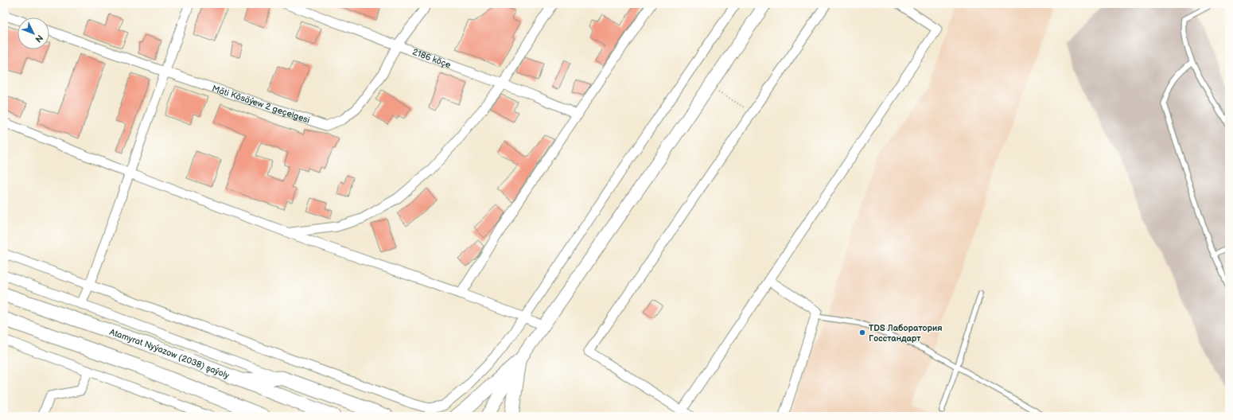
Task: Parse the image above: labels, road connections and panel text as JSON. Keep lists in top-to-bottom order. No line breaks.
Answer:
{"streets":{"main road":["Atamyrat Nyýazow (2038) şaýoly"],"street":["2186 köçe","Mäti Kösäýew 2 geçelgesi"]},"crossings":[["2186 köçe","Mäti Kösäýew 2 geçelgesi"]],"places":["TDS Лаборатория Госстандарт"],"north":"bottom right"}
